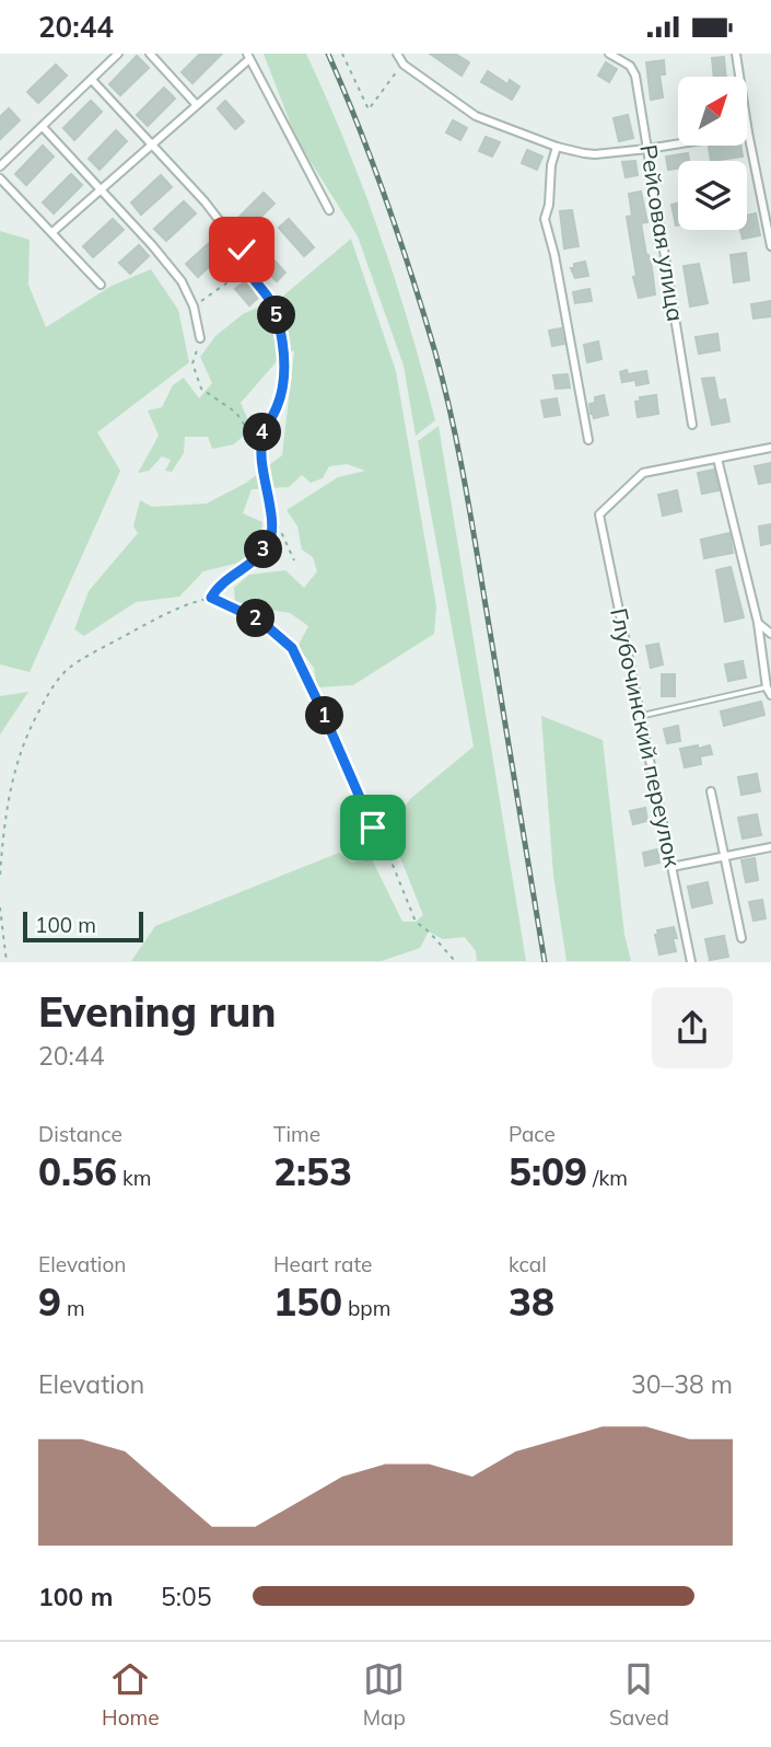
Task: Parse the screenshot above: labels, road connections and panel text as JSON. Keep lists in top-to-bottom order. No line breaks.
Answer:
{"streets":{"street":["Рейсовая улица","Глубочинский переулок"]},"scale_bar":"100 m","north":"top right","page":{"status":"20:44","pins":["5","4","3","2","1"],"scale":"100 m","heading":["Evening run","20:44"],"stats":[["Distance","0.56 km"],["Time","2:53"],["Pace","5:09 /km"],["Elevation","9 m"],["Heart rate","150 bpm"],["kcal","38"]],"chart":["Elevation","30–38 m"],"list":[{"name":"100 m","note":"5:05"}],"tabs":["Home","Map","Saved"]}}
